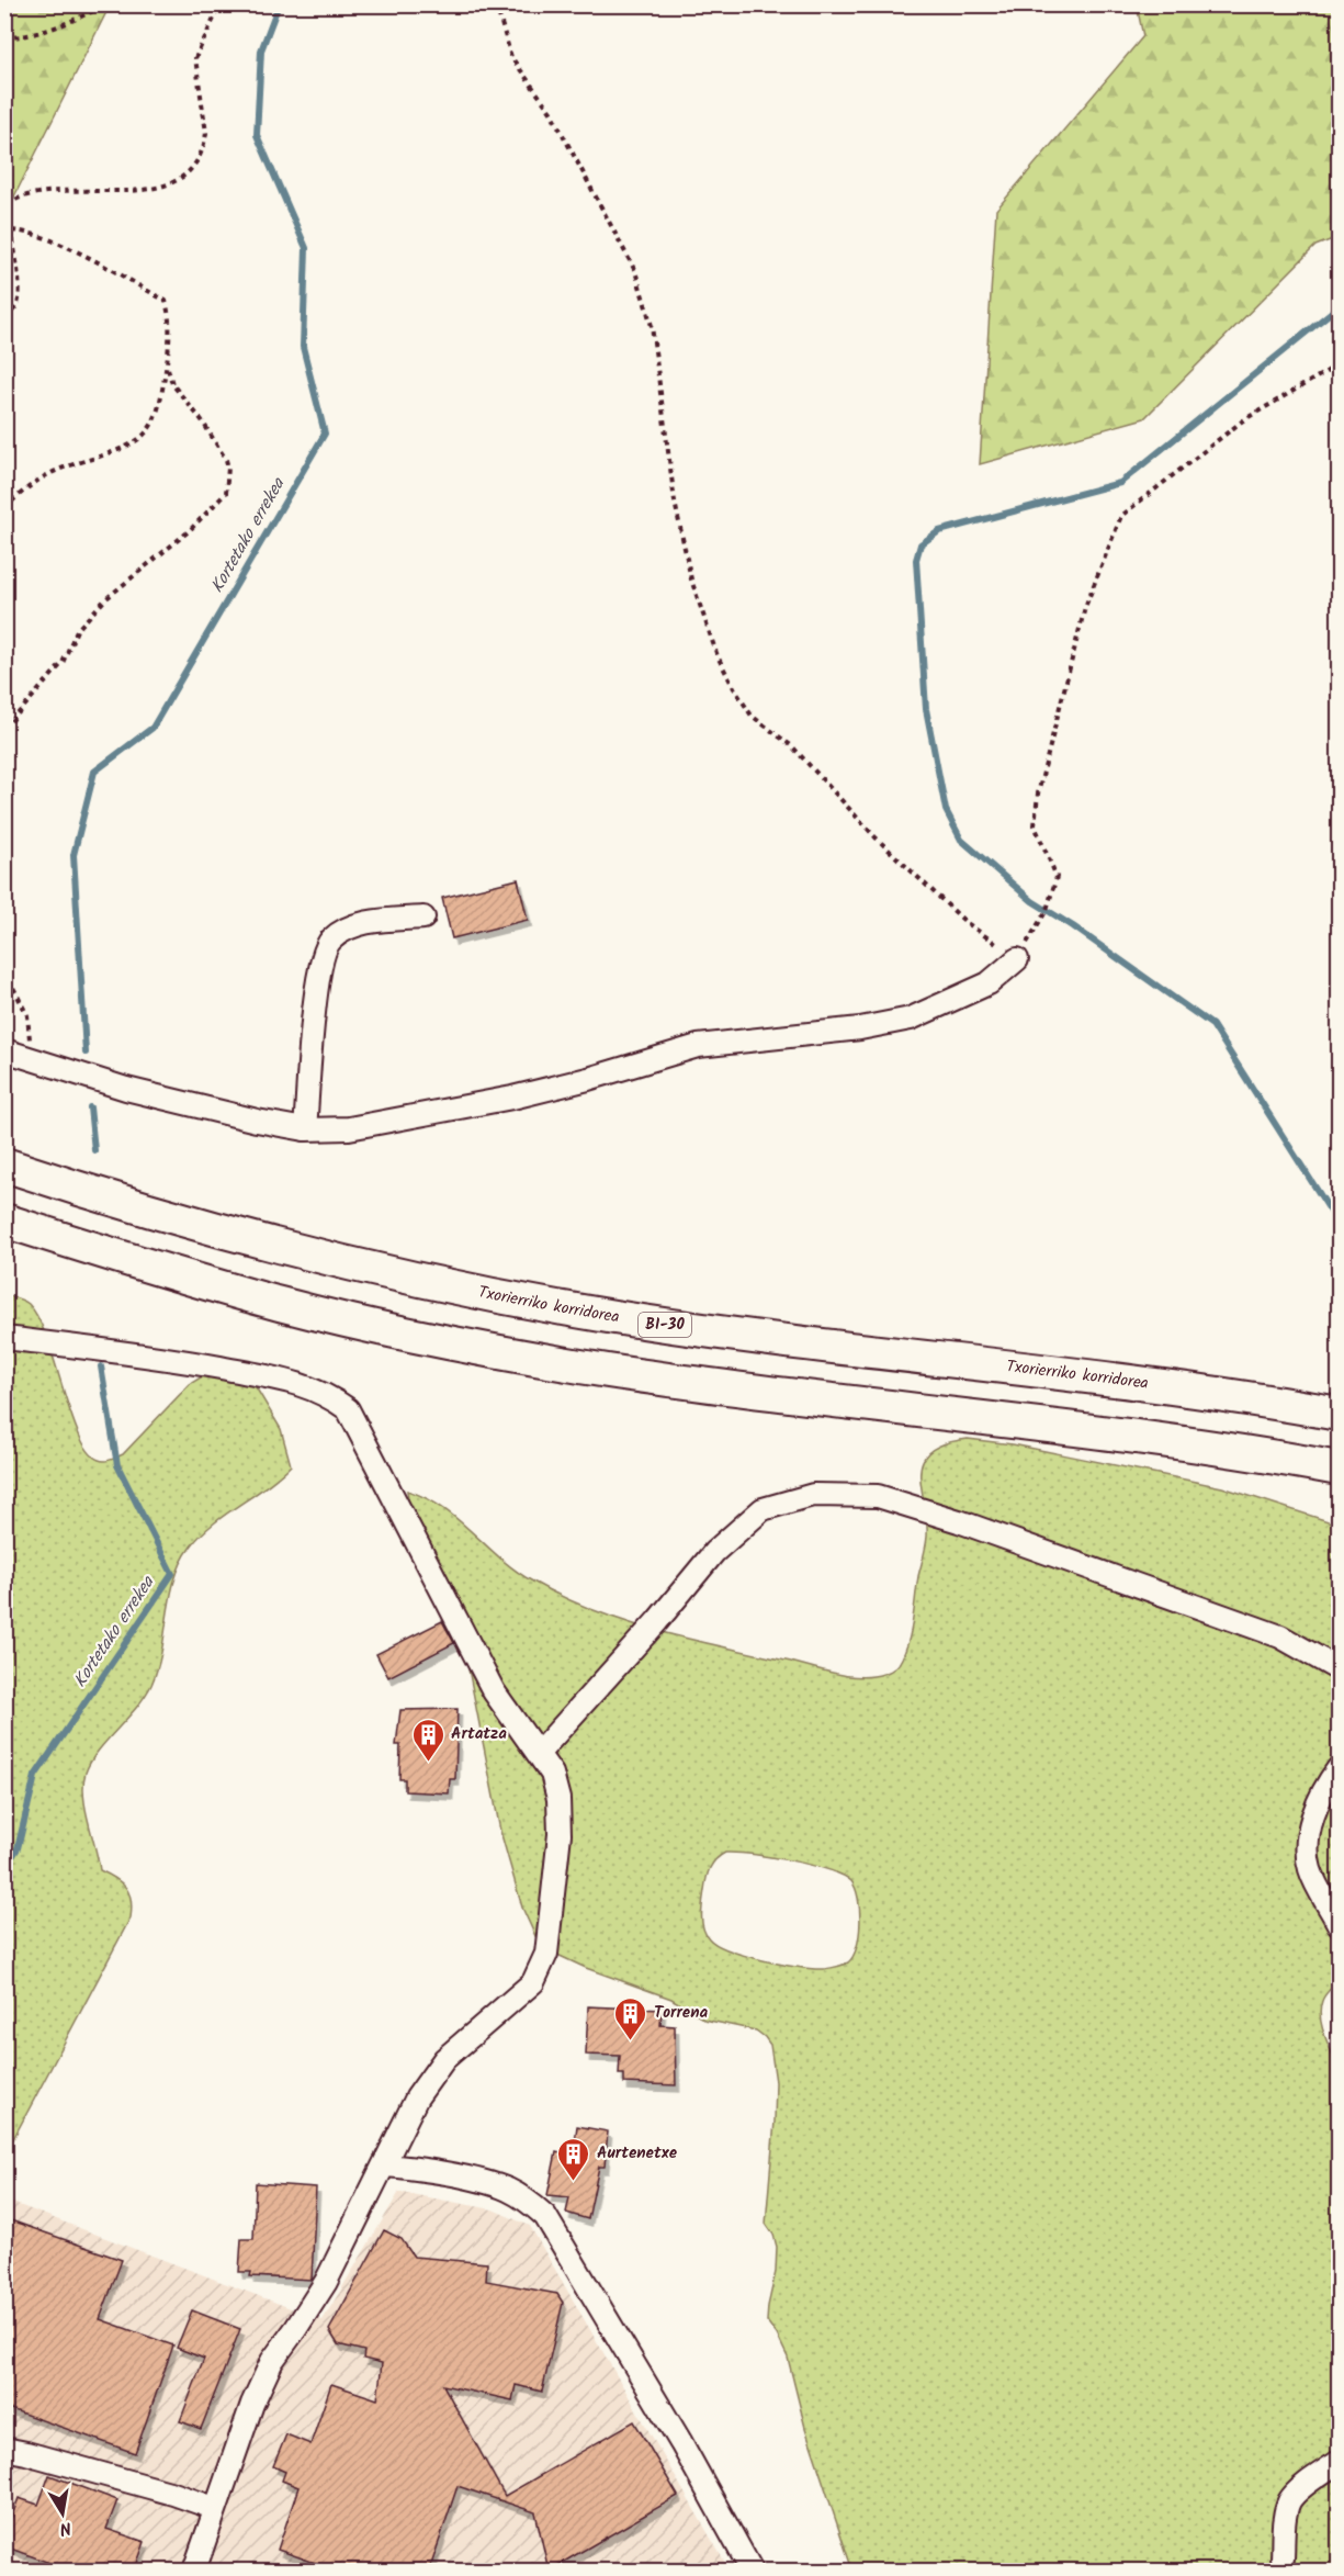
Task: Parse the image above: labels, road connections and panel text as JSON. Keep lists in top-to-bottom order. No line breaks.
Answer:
{"streets":{"highway":["Txorierriko korridorea","BI-30"]},"water":["Kortetako errekea"],"places":{"building":["Artatza","Torrena","Aurtenetxe"]},"north":"bottom"}
